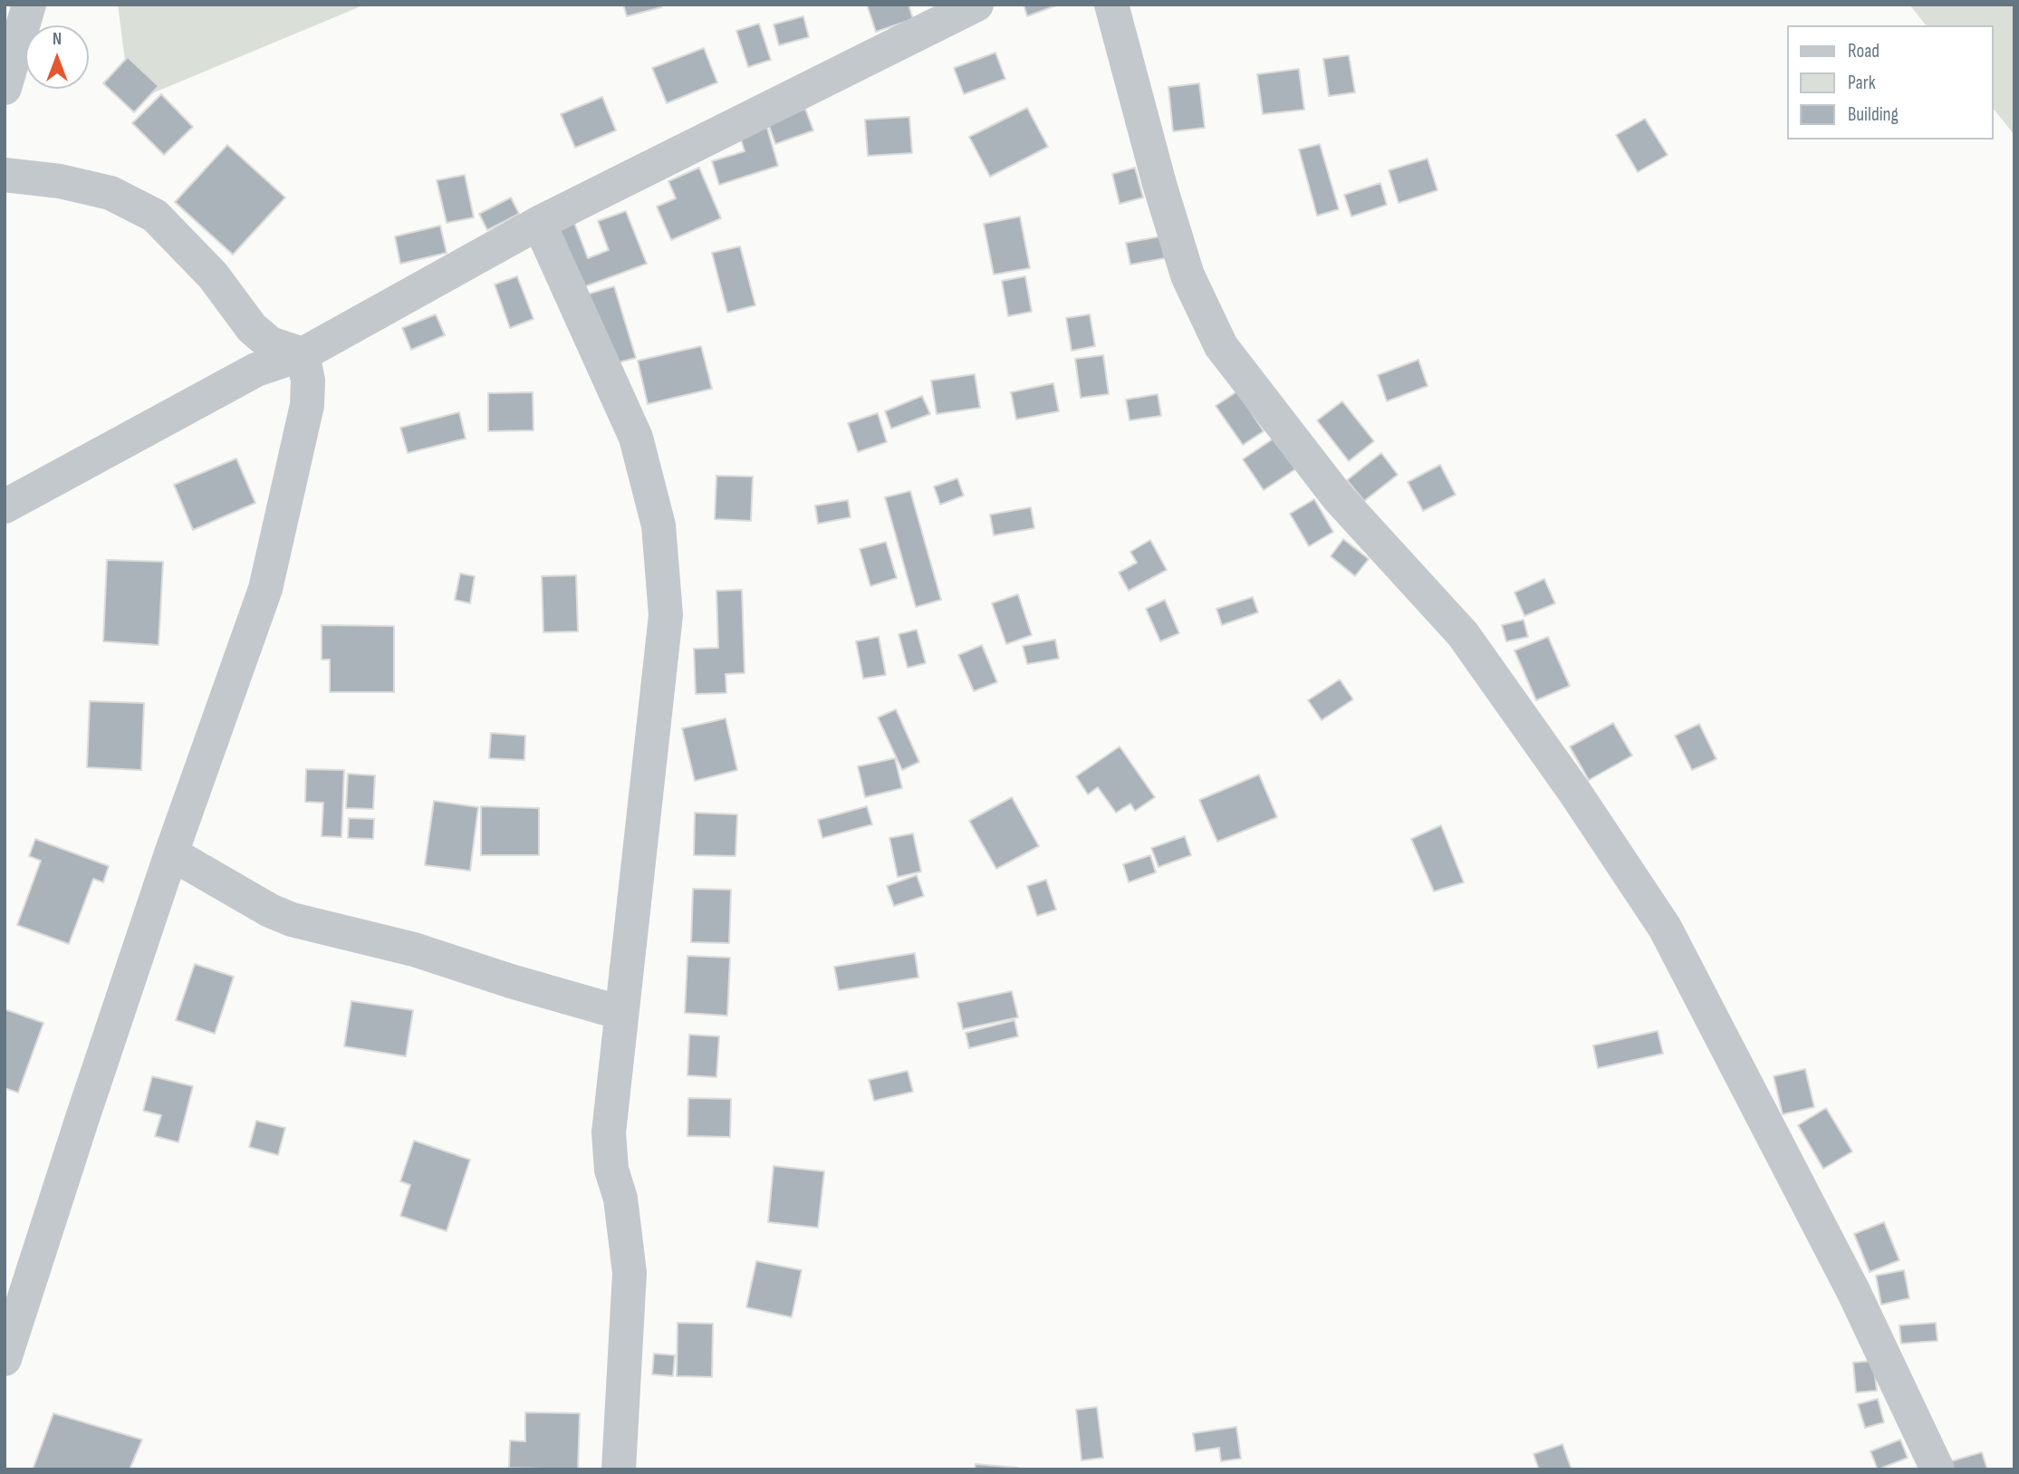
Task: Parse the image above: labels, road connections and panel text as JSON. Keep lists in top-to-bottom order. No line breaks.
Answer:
{"legend":["Road","Park","Building"],"north":"top"}
